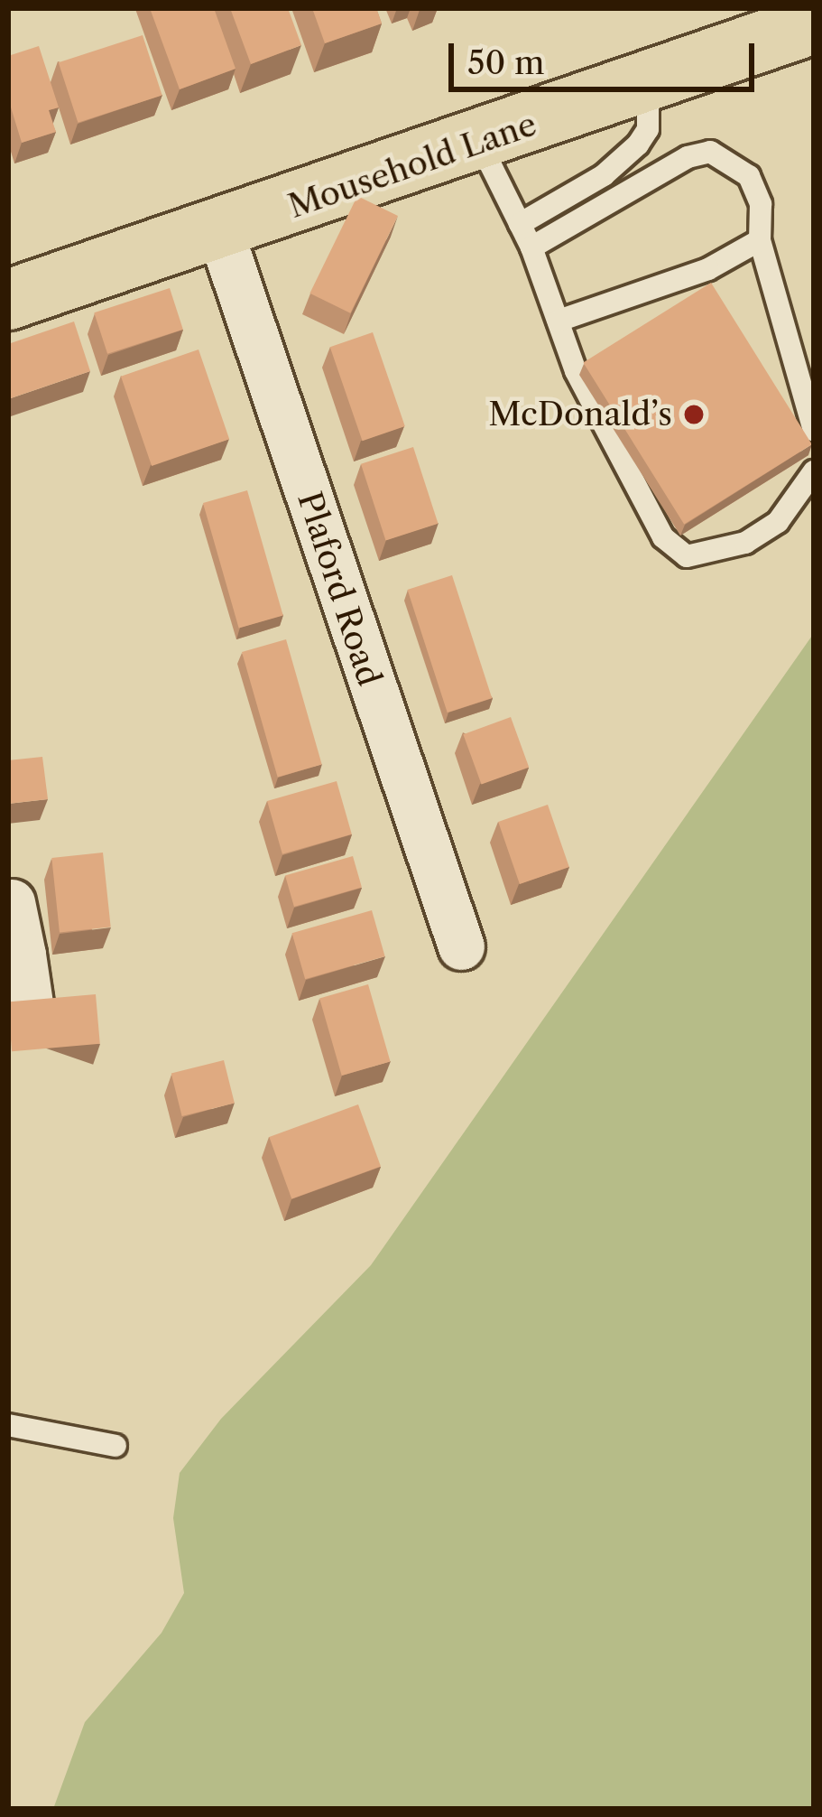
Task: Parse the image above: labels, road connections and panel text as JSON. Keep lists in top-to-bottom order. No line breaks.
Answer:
{"streets":{"highway":["Mousehold Lane"],"street":["Plaford Road"]},"crossings":[["Mousehold Lane","Plaford Road"]],"places":["McDonald’s"],"scale_bar":"50 m"}
